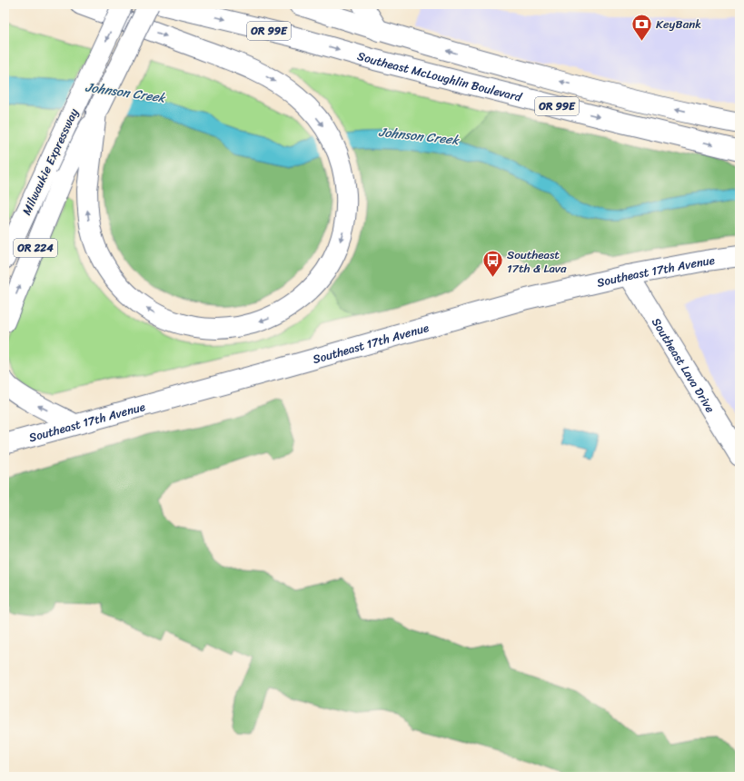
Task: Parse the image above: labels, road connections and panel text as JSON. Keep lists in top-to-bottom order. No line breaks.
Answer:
{"streets":{"main road":["OR 99E","Southeast McLoughlin Boulevard","Milwaukie Expressway","OR 224","Southeast 17th Avenue","Southeast Lava Drive"]},"crossings":[["Southeast 17th Avenue","Southeast Lava Drive"]],"water":["Johnson Creek"],"places":{"bank":["KeyBank"],"bus stop":["Southeast 17th & Lava"]}}
